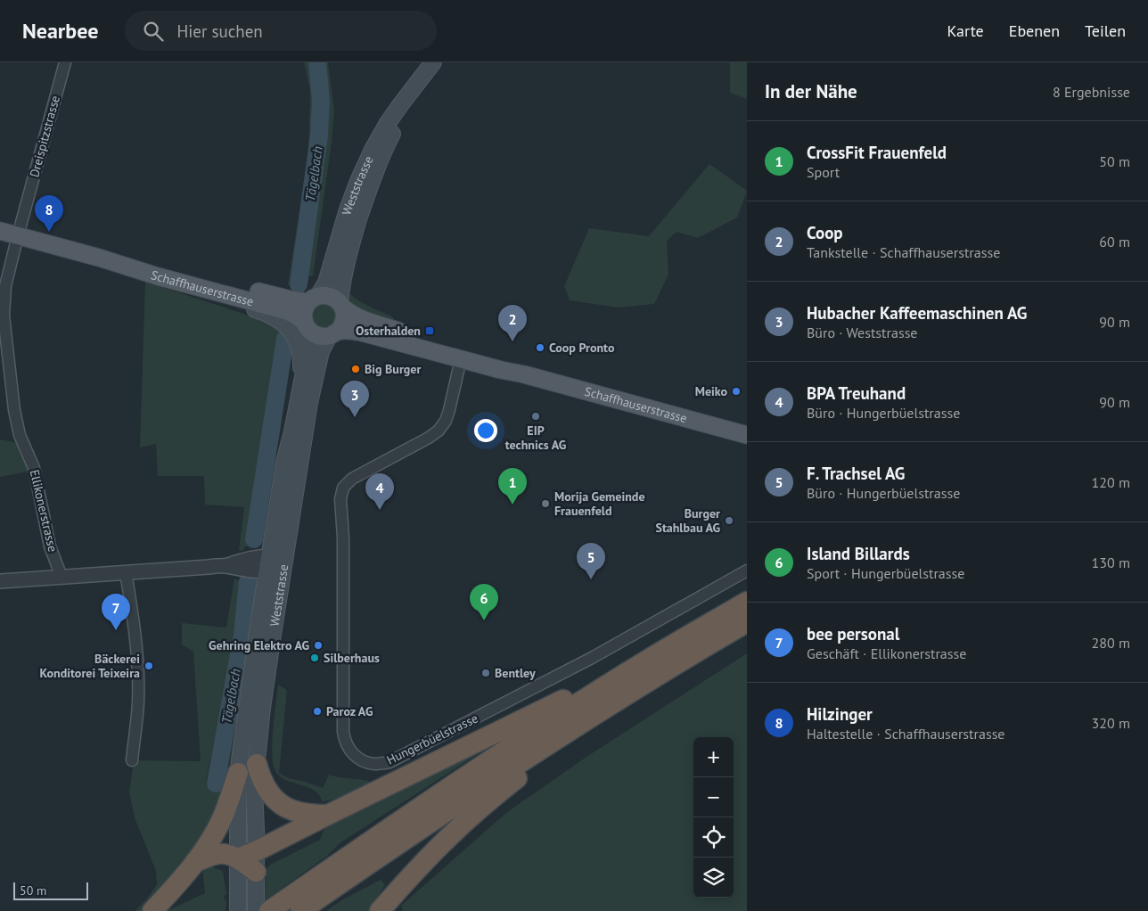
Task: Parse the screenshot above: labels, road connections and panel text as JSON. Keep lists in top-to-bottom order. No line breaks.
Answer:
{"streets":{"main road":["Weststrasse","Schaffhauserstrasse"],"street":["Dreispitzstrasse","Ellikonerstrasse","Hungerbüelstrasse"]},"crossings":[["Dreispitzstrasse","Schaffhauserstrasse"],["Dreispitzstrasse","Ellikonerstrasse"],["Weststrasse","Schaffhauserstrasse"],["Schaffhauserstrasse","Ellikonerstrasse"],["Schaffhauserstrasse","Hungerbüelstrasse"]],"water":["Tägelbach"],"places":{"transit":["Osterhalden"],"other":["Coop Pronto","Big Burger","Meiko","EIP technics AG","Morija Gemeinde Frauenfeld","Burger Stahlbau AG","Gehring Elektro AG","Silberhaus","Bäckerei Konditorei Teixeira","Bentley","Paroz AG"]},"scale_bar":"50 m","page":{"header":"Nearbee","search":"Hier suchen","nav":["Karte","Ebenen","Teilen"],"heading":["In der Nähe","8 Ergebnisse"],"list":[{"mark":"1","name":"CrossFit Frauenfeld","note":"Sport","value":"50 m"},{"mark":"2","name":"Coop","note":"Tankstelle · Schaffhauserstrasse","value":"60 m"},{"mark":"3","name":"Hubacher Kaffeemaschinen AG","note":"Büro · Weststrasse","value":"90 m"},{"mark":"4","name":"BPA Treuhand","note":"Büro · Hungerbüelstrasse","value":"90 m"},{"mark":"5","name":"F. Trachsel AG","note":"Büro · Hungerbüelstrasse","value":"120 m"},{"mark":"6","name":"Island Billards","note":"Sport · Hungerbüelstrasse","value":"130 m"},{"mark":"7","name":"bee personal","note":"Geschäft · Ellikonerstrasse","value":"280 m"},{"mark":"8","name":"Hilzinger","note":"Haltestelle · Schaffhauserstrasse","value":"320 m"}],"pins":["8","2","3","1","4","5","6","7"],"map_buttons":["+","−"],"scale":"50 m"}}
